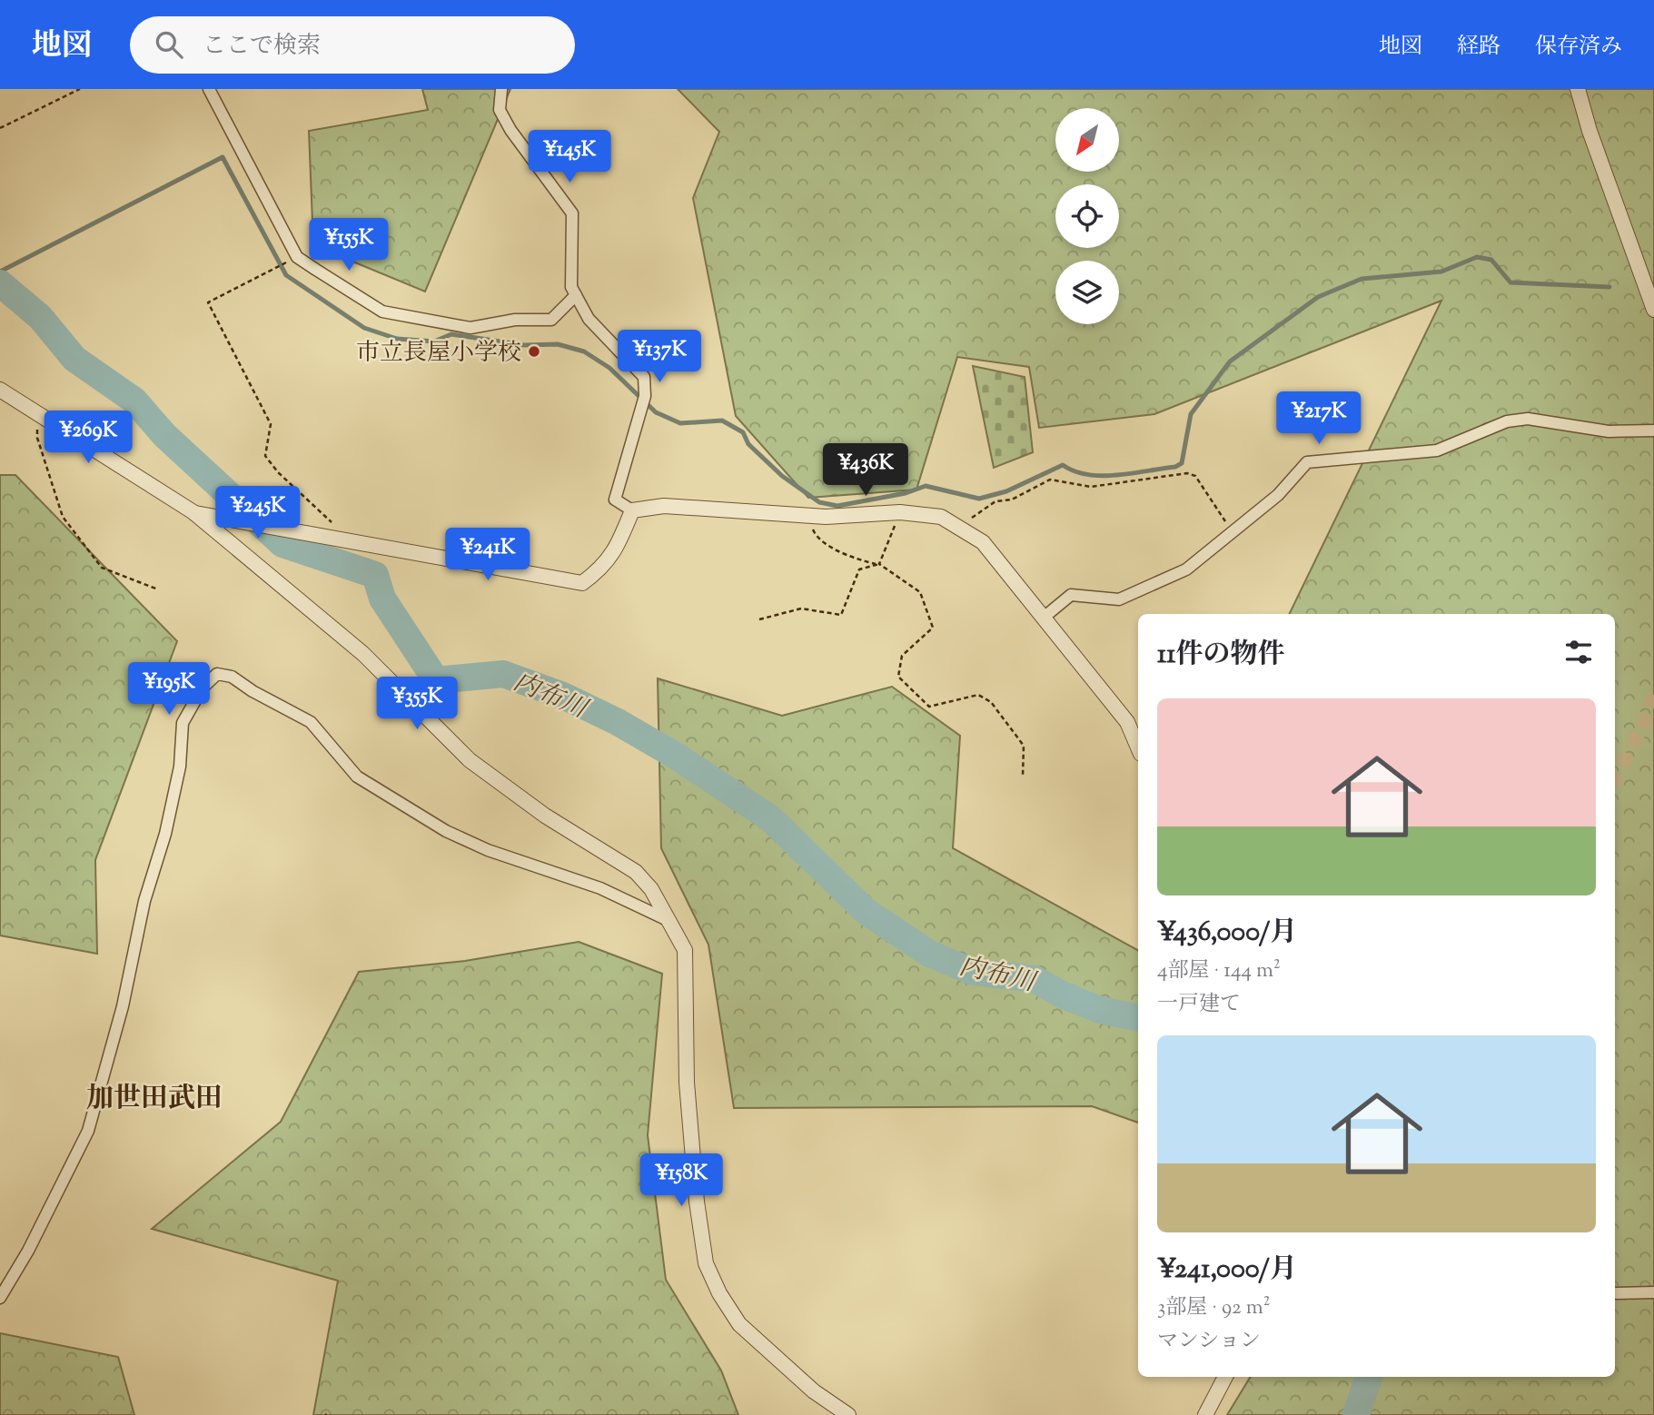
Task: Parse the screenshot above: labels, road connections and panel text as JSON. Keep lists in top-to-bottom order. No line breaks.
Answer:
{"districts":["加世田武田"],"water":["内布川"],"places":["市立長屋小学校"],"north":"bottom left","page":{"header":"地図","search":"ここで検索","nav":["地図","経路","保存済み"],"price":["¥145K","¥155K","¥137K","¥217K","¥269K","¥436K","¥245K","¥241K","¥195K","¥355K","¥158K"],"heading":"11件の物件","list":[{"name":"¥436,000/月","note":"4部屋 · 144 m² · 一戸建て"},{"name":"¥241,000/月","note":"3部屋 · 92 m² · マンション"}]}}
